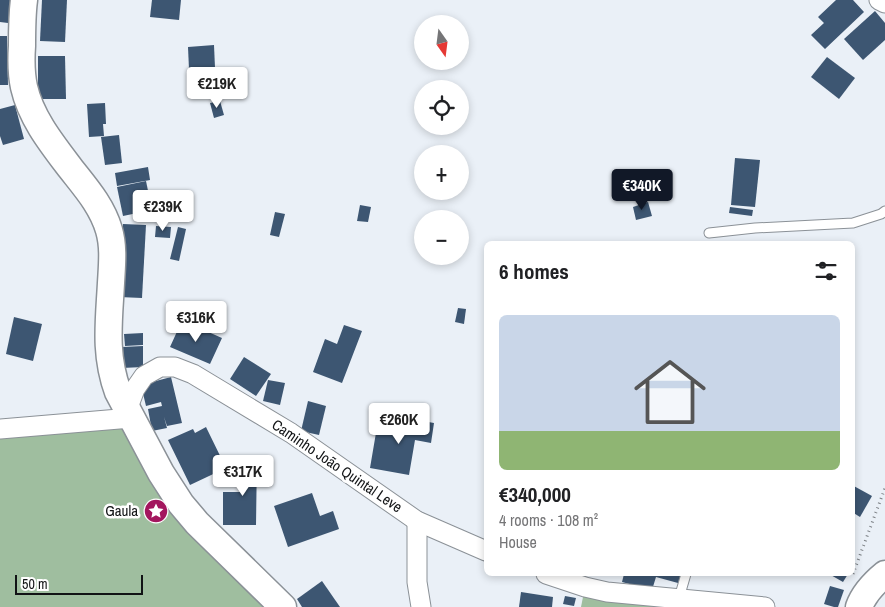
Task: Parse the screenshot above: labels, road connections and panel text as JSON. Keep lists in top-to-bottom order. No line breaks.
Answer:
{"streets":{"street":["Caminho João Quintal Leve"]},"places":{"place":["Gaula"]},"scale_bar":"50 m","north":"bottom","page":{"map_buttons":["+","−"],"price":["€219K","€340K","€239K","€316K","€260K","€317K"],"heading":"6 homes","list":[{"name":"€340,000","note":"4 rooms · 108 m² · House"}],"scale":"50 m"}}
